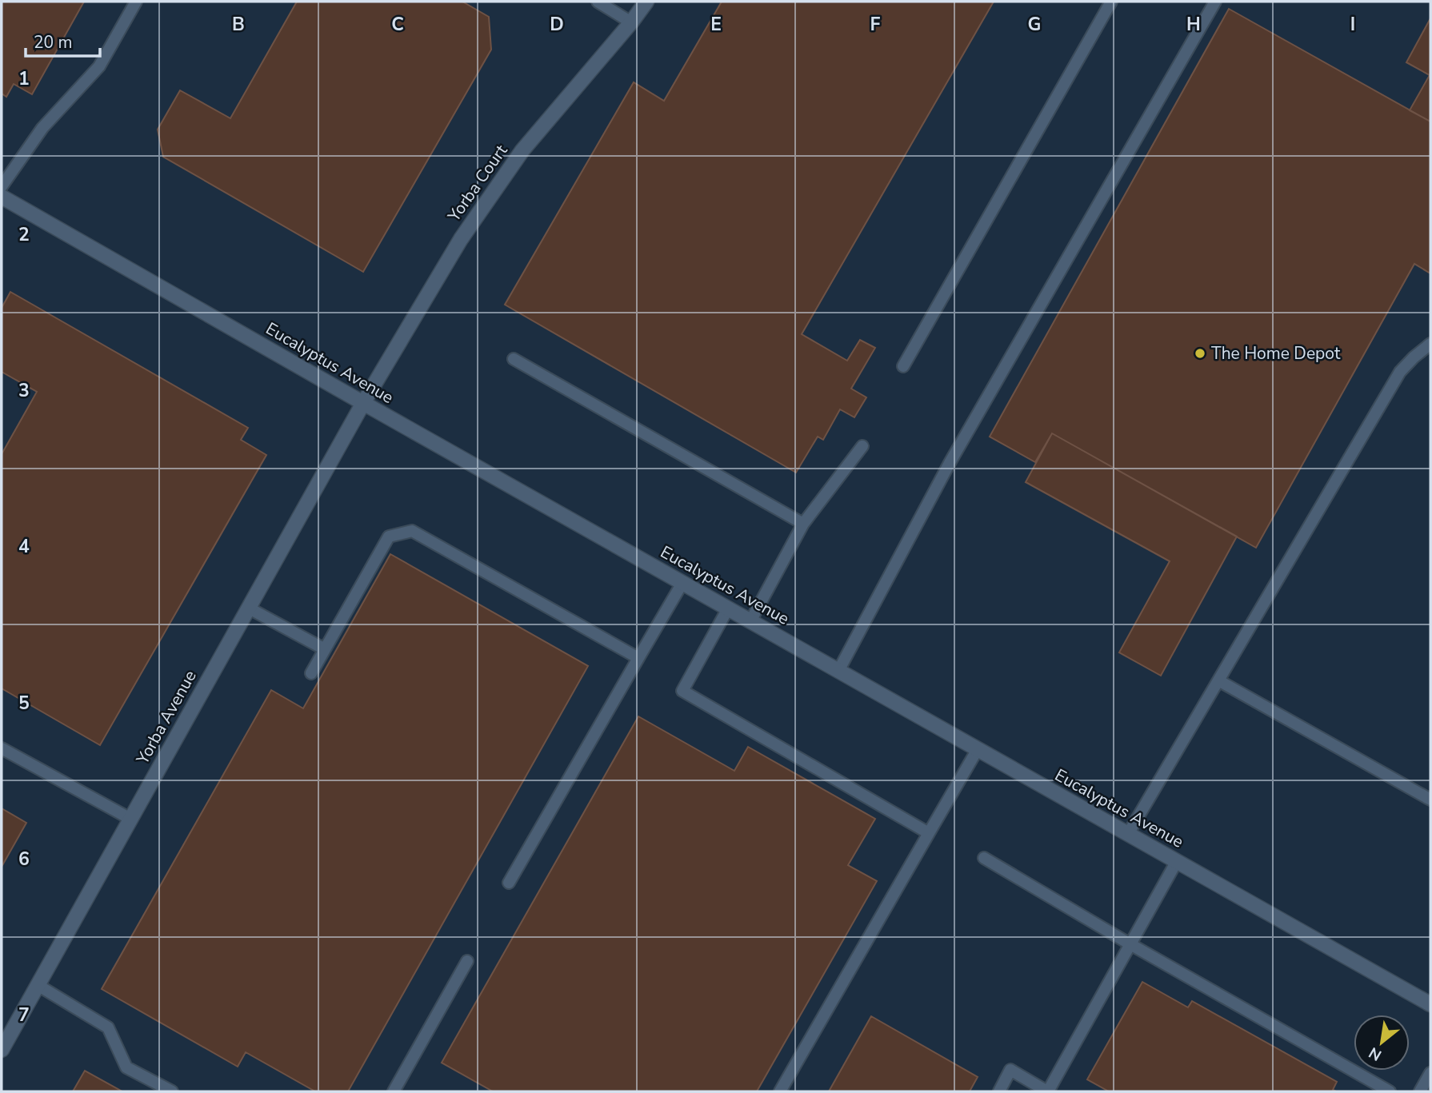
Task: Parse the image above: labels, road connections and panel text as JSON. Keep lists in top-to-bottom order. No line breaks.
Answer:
{"streets":{"street":["Yorba Court","Eucalyptus Avenue","Yorba Avenue"]},"crossings":[["Yorba Court","Eucalyptus Avenue"],["Yorba Court","Yorba Avenue"],["Eucalyptus Avenue","Yorba Avenue"]],"places":["The Home Depot"],"scale_bar":"20 m","north":"bottom left","grid":{"columns":["B","C","D","E","F","G","H","I"],"rows":["1","2","3","4","5","6","7"]}}
